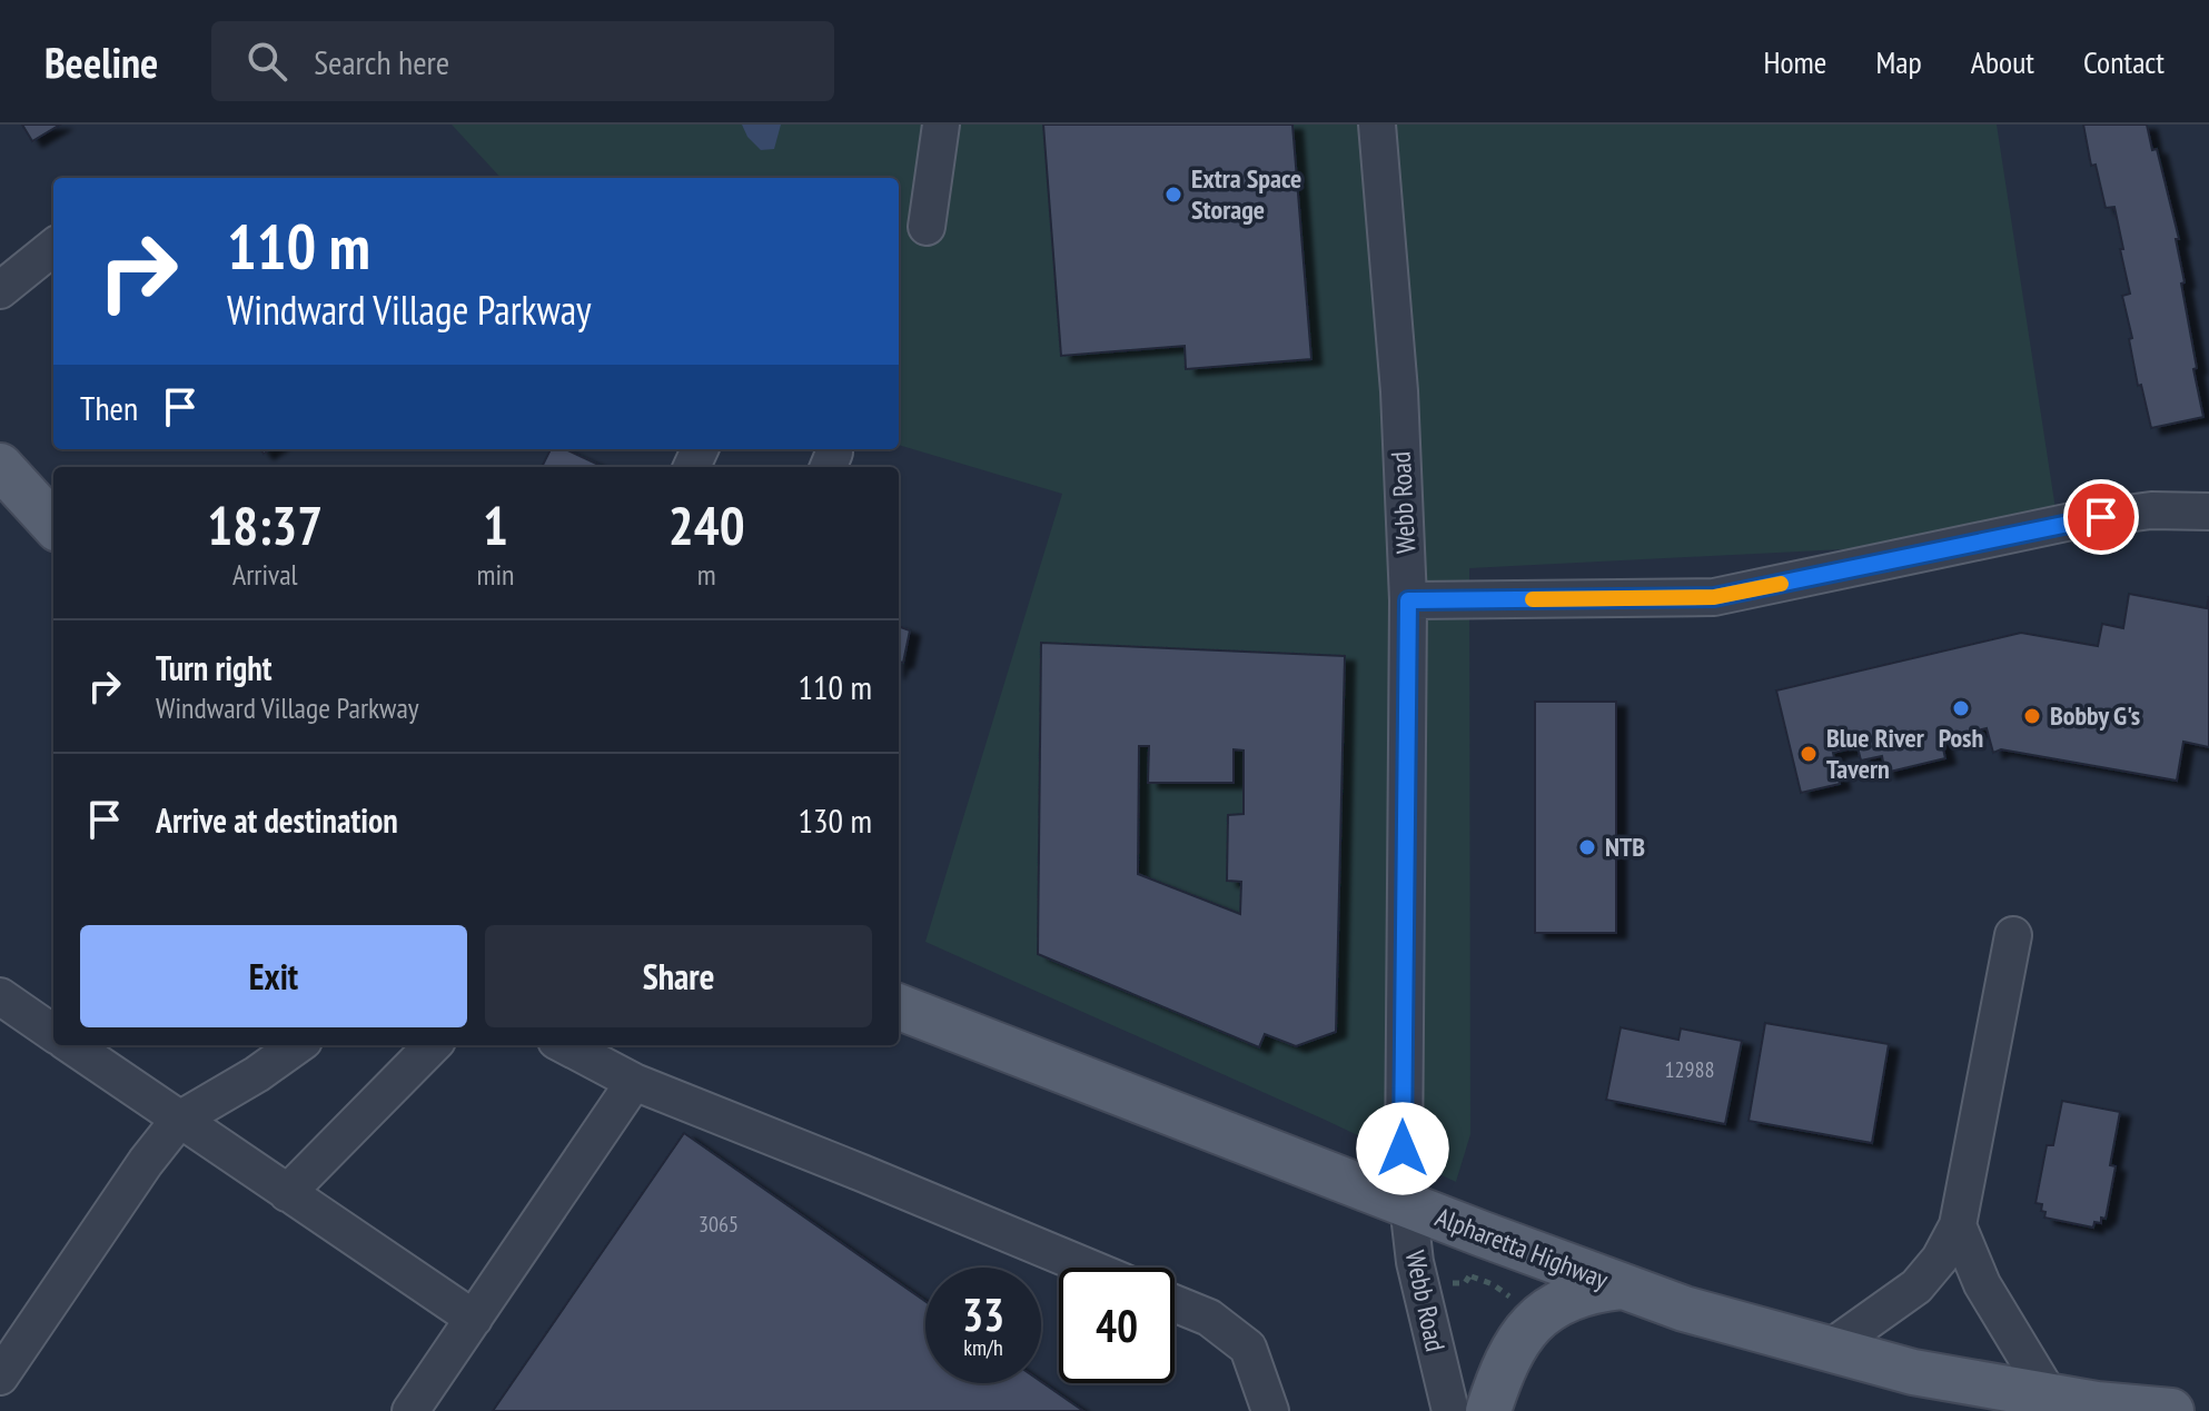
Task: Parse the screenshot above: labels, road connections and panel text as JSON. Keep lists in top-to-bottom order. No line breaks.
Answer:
{"streets":{"main road":["Alpharetta Highway"],"street":["Webb Road"]},"crossings":[["Webb Road","Alpharetta Highway"]],"places":["Extra Space Storage","Posh","Bobby G's","Blue River Tavern","NTB"],"house_numbers":["12988","3065"],"page":{"header":"Beeline","search":"Search here","nav":["Home","Map","About","Contact"],"turn":["110 m","Windward Village Parkway"],"then":"Then","eta":["18:37","Arrival","1","min","240","m"],"list":[{"name":"Turn right","note":"Windward Village Parkway","value":"110 m"},{"name":"Arrive at destination","value":"130 m"}],"buttons":["Exit","Share"],"speed":"33 km/h","limit":"40"}}
